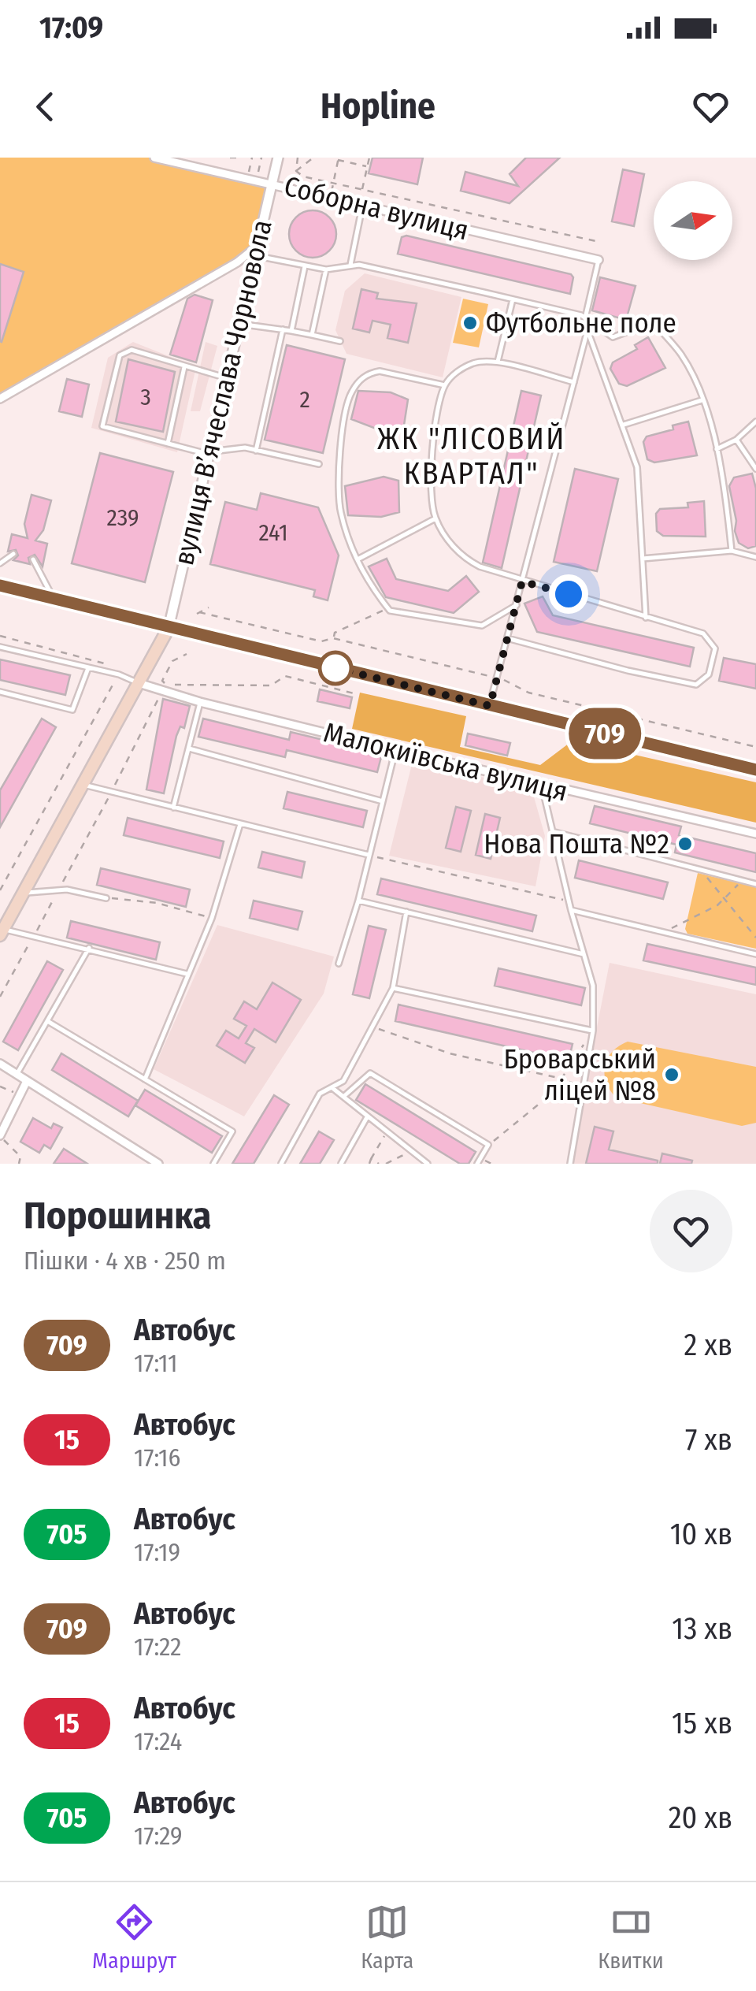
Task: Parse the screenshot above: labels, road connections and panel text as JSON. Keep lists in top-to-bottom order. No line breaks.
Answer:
{"streets":{"street":["Соборна вулиця","вулиця Вʼячеслава Чорновола","Малокиївська вулиця"]},"crossings":[["Соборна вулиця","вулиця Вʼячеслава Чорновола"]],"districts":["ЖК \"ЛІСОВИЙ КВАРТАЛ\""],"places":["Футбольне поле","Нова Пошта №2","Броварський ліцей №8"],"lines":["bus line 709"],"house_numbers":["3","2","239","241"],"north":"right","page":{"status":"17:09","header":"Hopline","on_map":"709","heading":["Порошинка","Пішки · 4 хв · 250 m"],"list":[{"mark":"709","name":"Автобус","note":"17:11","value":"2 хв"},{"mark":"15","name":"Автобус","note":"17:16","value":"7 хв"},{"mark":"705","name":"Автобус","note":"17:19","value":"10 хв"},{"mark":"709","name":"Автобус","note":"17:22","value":"13 хв"},{"mark":"15","name":"Автобус","note":"17:24","value":"15 хв"},{"mark":"705","name":"Автобус","note":"17:29","value":"20 хв"}],"tabs":["Маршрут","Карта","Квитки"]}}
